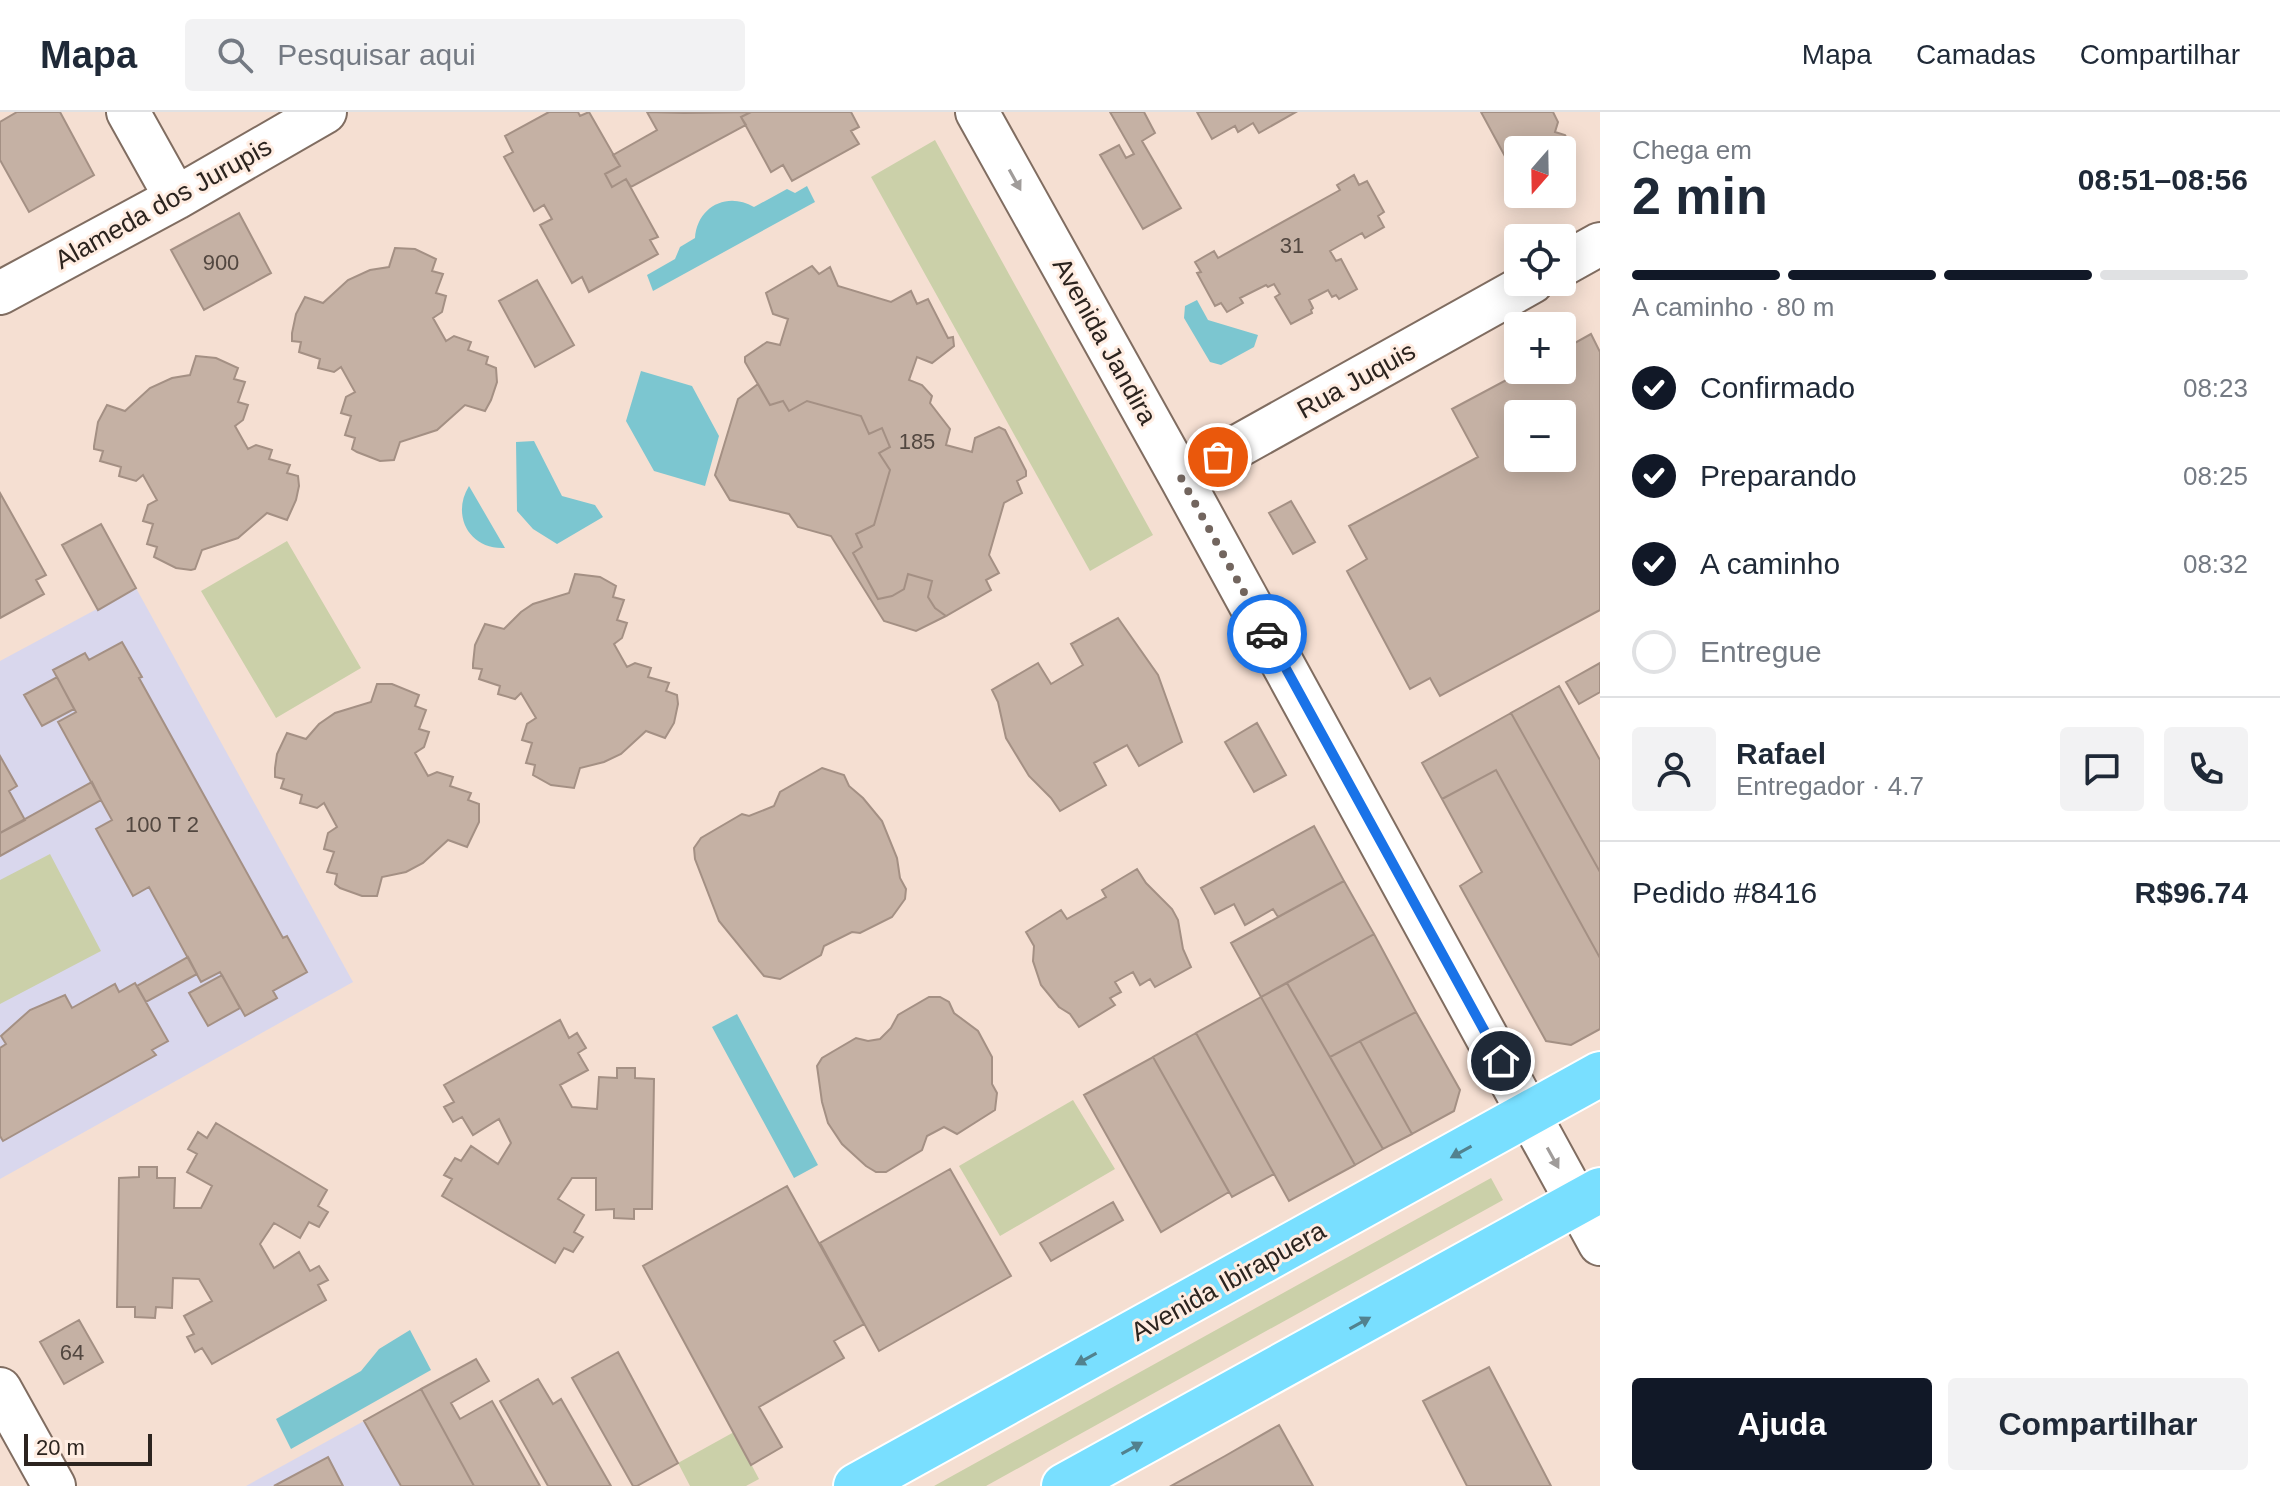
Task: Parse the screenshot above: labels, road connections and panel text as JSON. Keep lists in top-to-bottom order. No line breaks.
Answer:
{"streets":{"main road":["Avenida Ibirapuera"],"street":["Alameda dos Jurupis","Avenida Jandira","Rua Juquis"]},"crossings":[["Avenida Jandira","Rua Juquis"],["Avenida Jandira","Avenida Ibirapuera"]],"one_way":["Avenida Jandira"],"house_numbers":["31","900","185","100 T 2","64"],"scale_bar":"20 m","north":"bottom","page":{"header":"Mapa","search":"Pesquisar aqui","nav":["Mapa","Camadas","Compartilhar"],"heading":["2 min","Chega em","08:51–08:56"],"panel":["Rafael","Entregador · 4.7","Pedido #8416","R$96.74"],"map_buttons":["+","−"],"bar":"A caminho · 80 m","list":[["Confirmado","08:23"],["Preparando","08:25"],["A caminho","08:32"],"Entregue"],"buttons":["Ajuda","Compartilhar"],"scale":"20 m"}}
